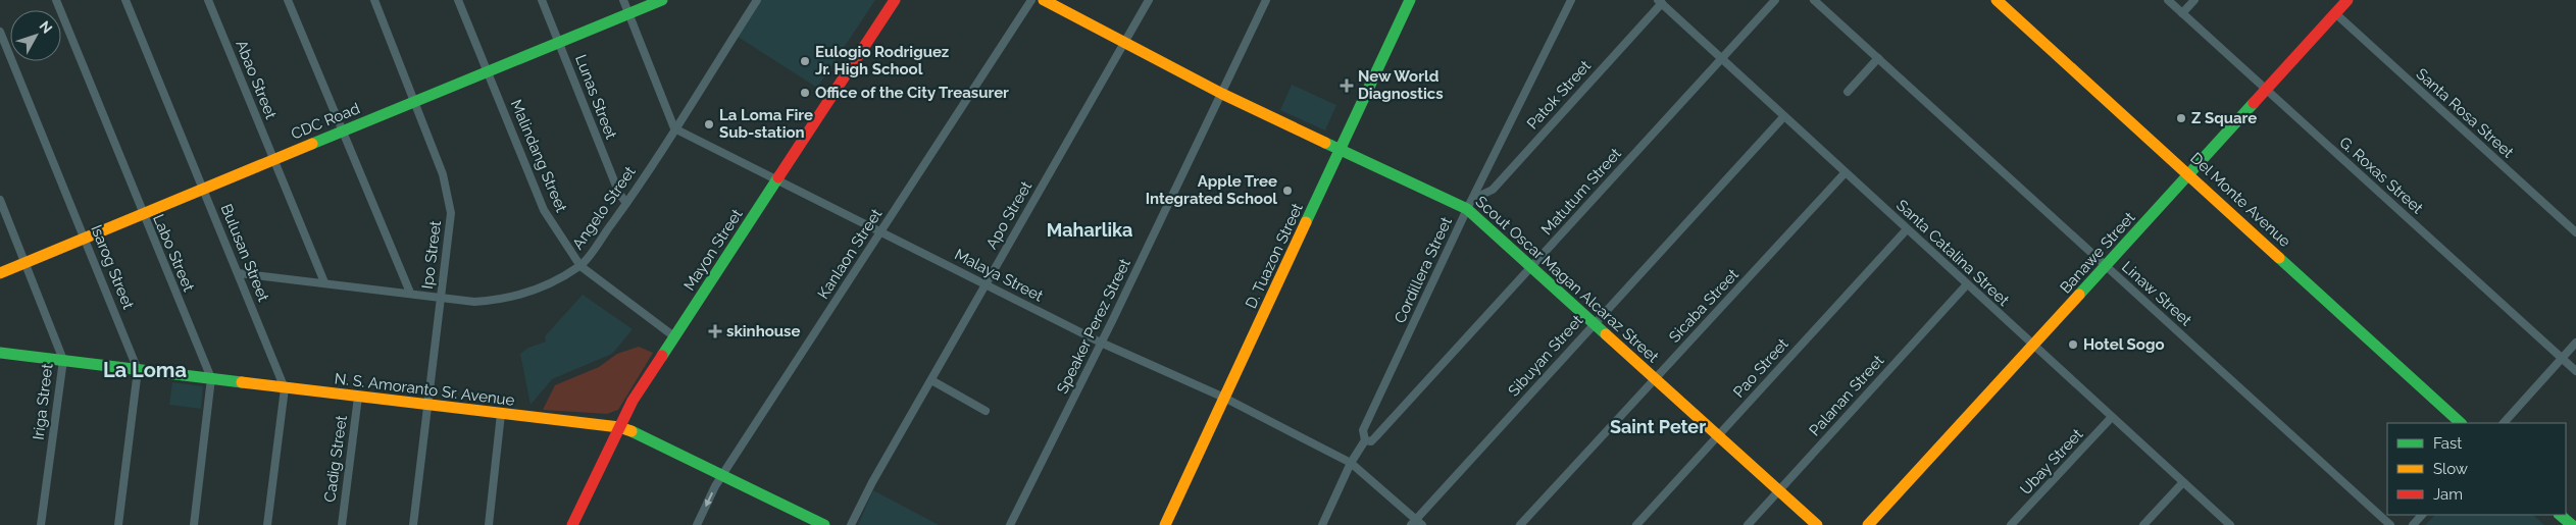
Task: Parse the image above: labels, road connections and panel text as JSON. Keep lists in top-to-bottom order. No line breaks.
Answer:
{"streets":{"street":["Abao Street","Patok Street","Lunas Street","Santa Rosa Street","CDC Road","Malindang Street","G. Roxas Street","Matutum Street","Del Monte Avenue","Angelo Street","Apo Street","Mayon Street","Labo Street","Bulusan Street","Santa Catalina Street","Banawe Street","Kanlaon Street","Ipo Street","D. Tuazon Street","Isarog Street","Cordillera Street","Malaya Street","Scout Oscar Magan Alcaraz Street","Linaw Street","Sicaba Street","Speaker Perez Street","Sibuyan Street","Pao Street","N. S. Amoranto Sr. Avenue","Palanan Street","Iriga Street","Cadig Street","Ubay Street"]},"crossings":[["Abao Street","CDC Road"],["Abao Street","Angelo Street"],["Patok Street","Santa Catalina Street"],["Patok Street","Cordillera Street"],["Patok Street","Scout Oscar Magan Alcaraz Street"],["Lunas Street","CDC Road"],["Lunas Street","Angelo Street"],["Santa Rosa Street","Banawe Street"],["CDC Road","Malindang Street"],["CDC Road","Labo Street"],["CDC Road","Bulusan Street"],["CDC Road","Ipo Street"],["CDC Road","Isarog Street"],["CDC Road","Iriga Street"],["Malindang Street","Angelo Street"],["Malindang Street","Mayon Street"],["G. Roxas Street","Banawe Street"],["Matutum Street","Santa Catalina Street"],["Matutum Street","Cordillera Street"],["Matutum Street","Scout Oscar Magan Alcaraz Street"],["Del Monte Avenue","Banawe Street"],["Angelo Street","Bulusan Street"],["Angelo Street","Ipo Street"],["Angelo Street","Malaya Street"],["Apo Street","Malaya Street"],["Apo Street","Scout Oscar Magan Alcaraz Street"],["Mayon Street","Malaya Street"],["Mayon Street","N. S. Amoranto Sr. Avenue"],["Labo Street","N. S. Amoranto Sr. Avenue"],["Bulusan Street","N. S. Amoranto Sr. Avenue"],["Santa Catalina Street","Banawe Street"],["Santa Catalina Street","Sicaba Street"],["Santa Catalina Street","Sibuyan Street"],["Santa Catalina Street","Pao Street"],["Santa Catalina Street","Palanan Street"],["Santa Catalina Street","Ubay Street"],["Banawe Street","Linaw Street"],["Kanlaon Street","Malaya Street"],["Kanlaon Street","N. S. Amoranto Sr. Avenue"],["Ipo Street","N. S. Amoranto Sr. Avenue"],["D. Tuazon Street","Malaya Street"],["D. Tuazon Street","Scout Oscar Magan Alcaraz Street"],["Isarog Street","N. S. Amoranto Sr. Avenue"],["Cordillera Street","Malaya Street"],["Cordillera Street","Scout Oscar Magan Alcaraz Street"],["Malaya Street","Speaker Perez Street"],["Malaya Street","Sibuyan Street"],["Scout Oscar Magan Alcaraz Street","Sicaba Street"],["Scout Oscar Magan Alcaraz Street","Speaker Perez Street"],["Scout Oscar Magan Alcaraz Street","Sibuyan Street"],["Scout Oscar Magan Alcaraz Street","Pao Street"],["Scout Oscar Magan Alcaraz Street","Palanan Street"],["N. S. Amoranto Sr. Avenue","Iriga Street"],["N. S. Amoranto Sr. Avenue","Cadig Street"]],"districts":["Maharlika","La Loma","Saint Peter"],"places":{"other":["Eulogio Rodriguez Jr. High School","Office of the City Treasurer","Z Square","La Loma Fire Sub-station","Apple Tree Integrated School","Hotel Sogo"],"health":["New World Diagnostics","skinhouse"]},"legend":["Fast","Slow","Jam"],"north":"top right"}
